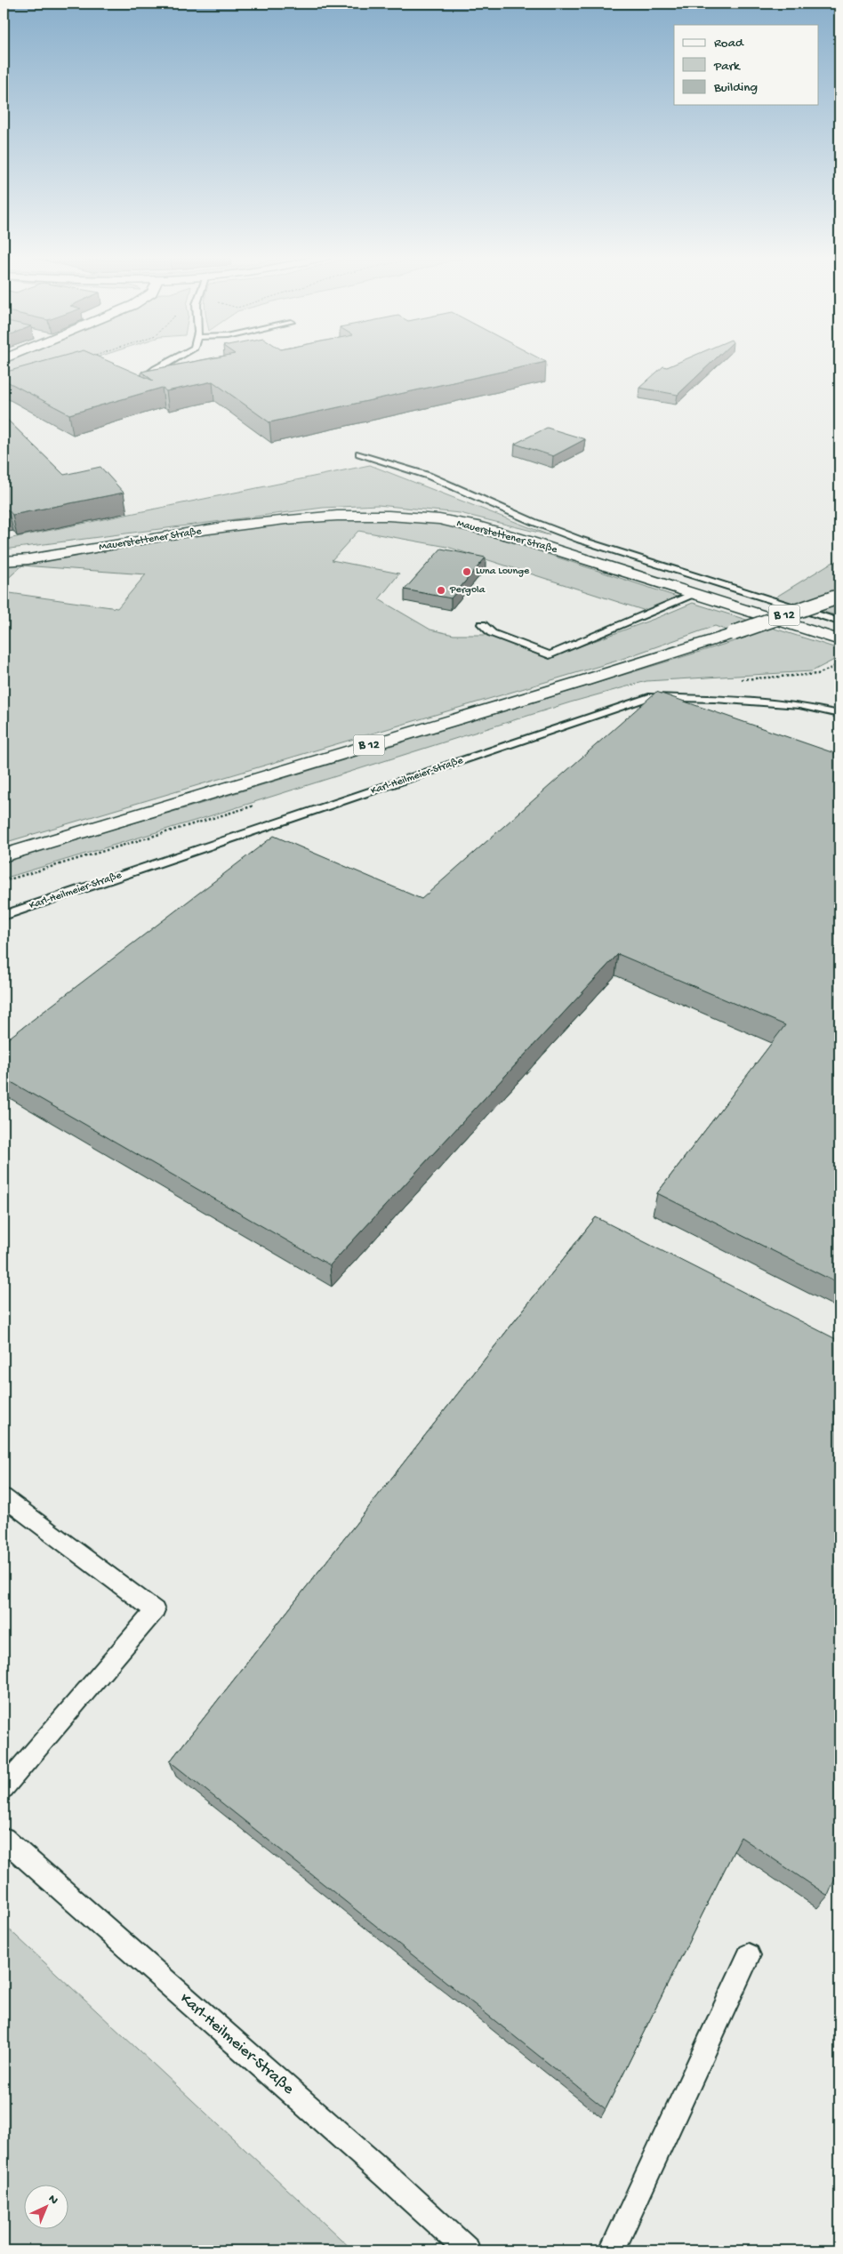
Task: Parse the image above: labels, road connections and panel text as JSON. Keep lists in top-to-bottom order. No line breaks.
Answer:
{"streets":{"main road":["Mauerstettener Straße","B 12"],"lane":["Karl-Heilmeier-Straße"]},"places":["Luna Lounge","Pergola"],"legend":["Road","Park","Building"],"north":"top right"}
